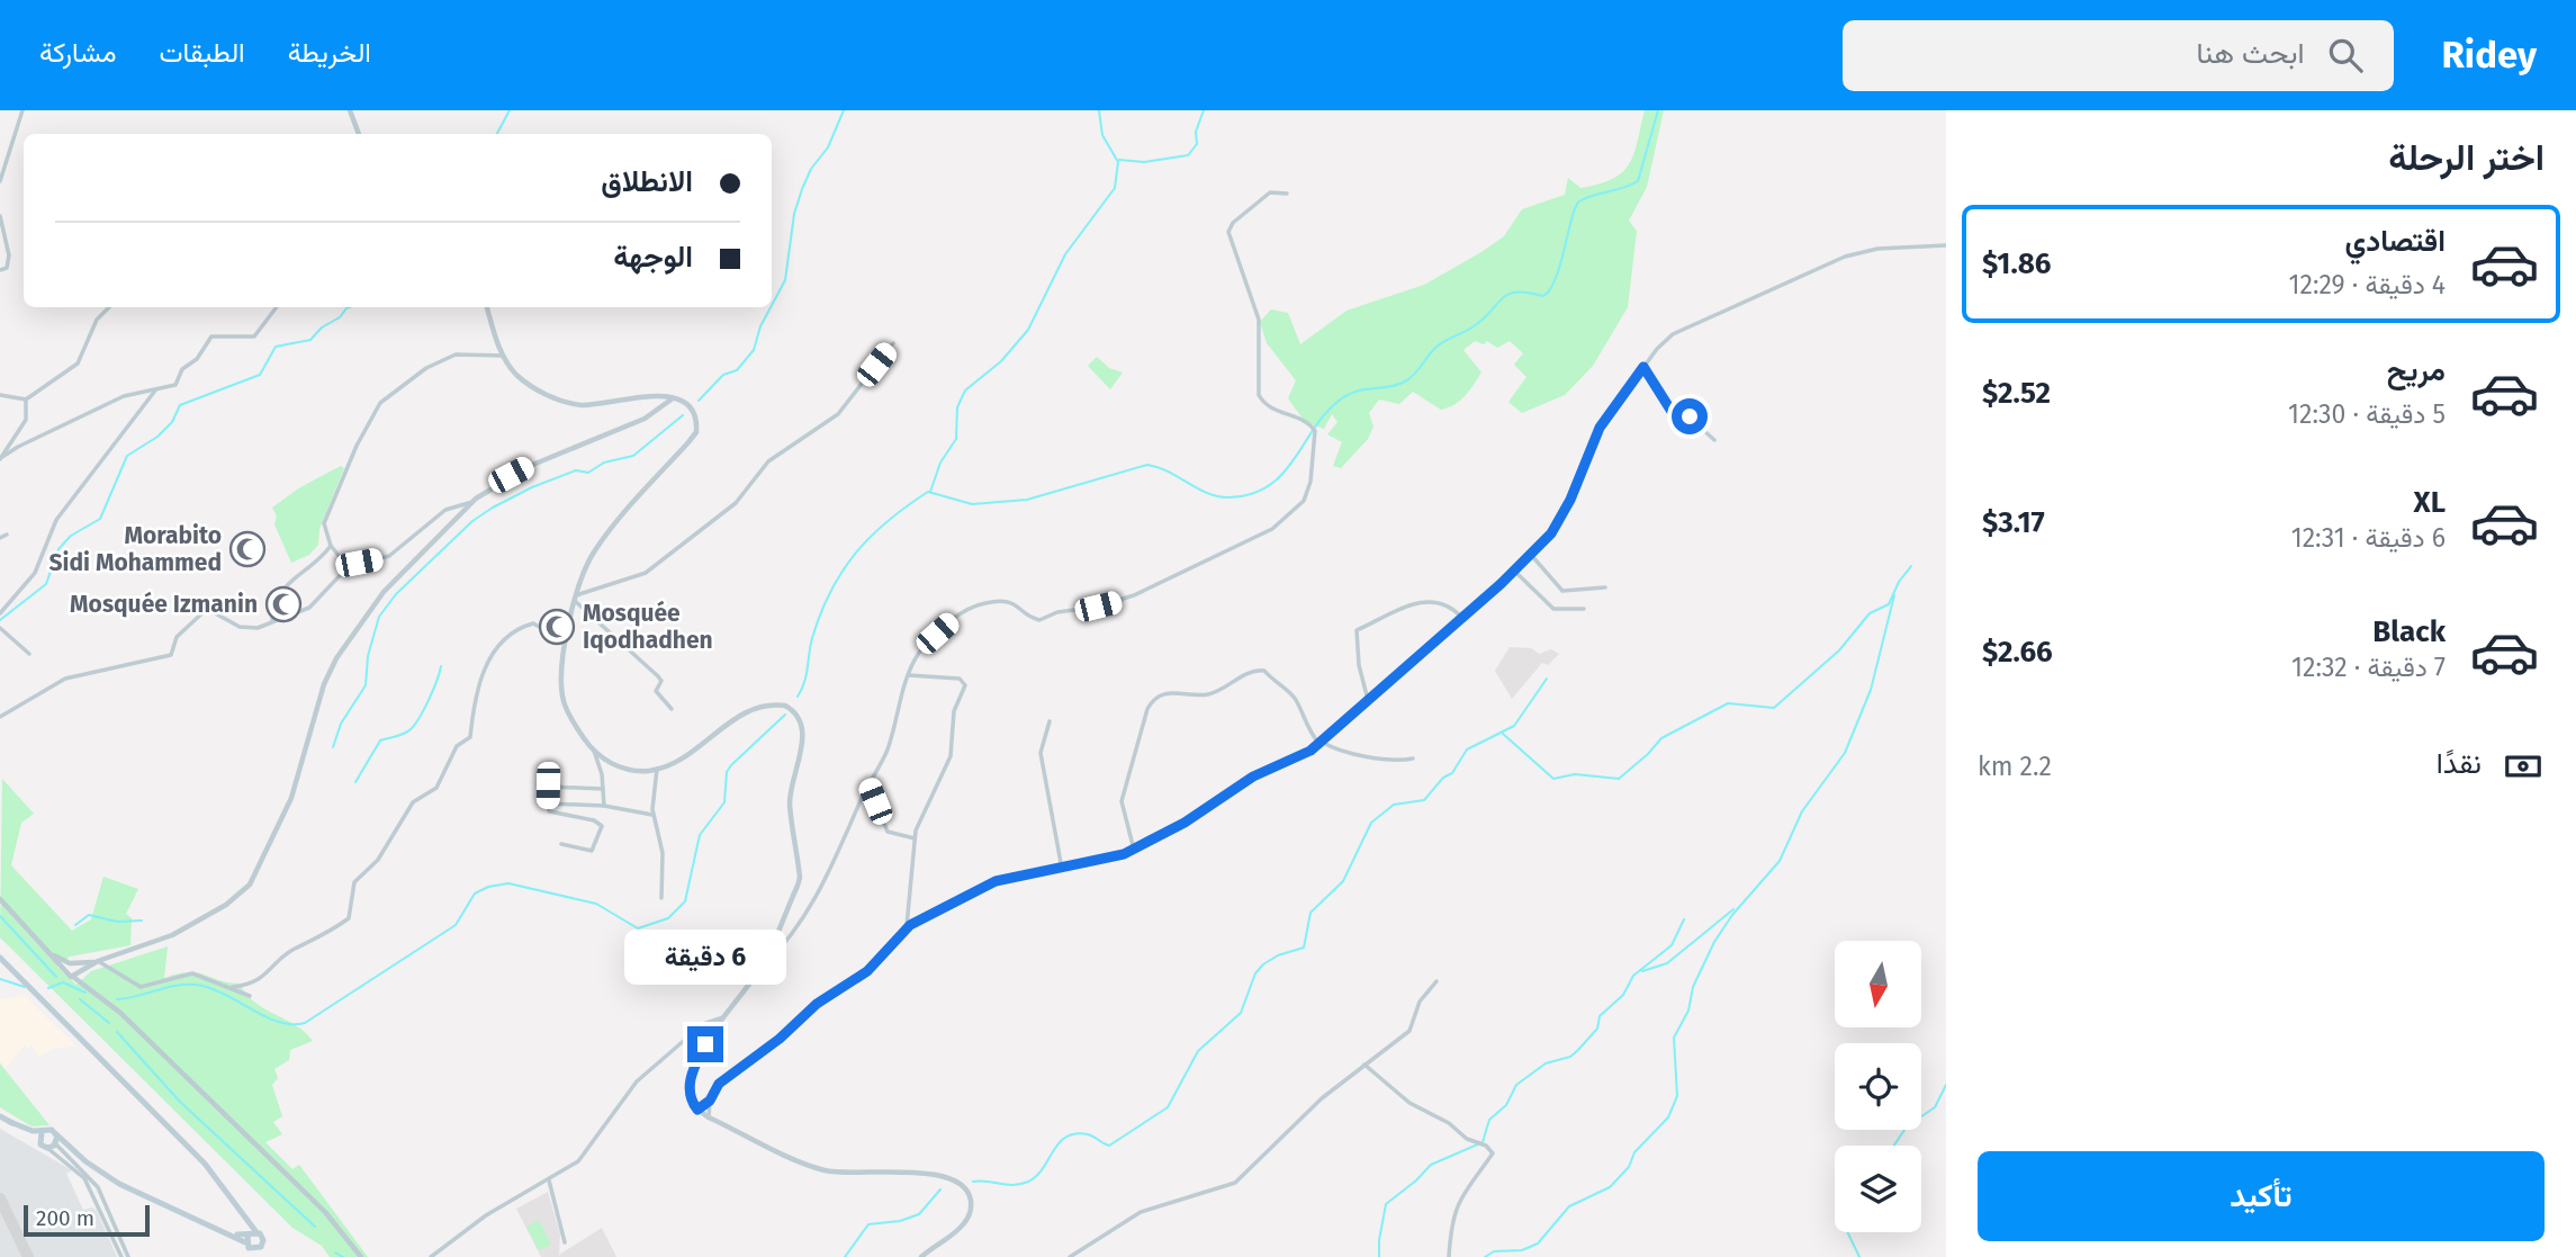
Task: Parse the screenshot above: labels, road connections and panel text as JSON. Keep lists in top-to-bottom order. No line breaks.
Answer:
{"places":{"mosque":["Morabito Sidi Mohammed","Mosquée Izmanin","Mosquée Iqodhadhen"]},"scale_bar":"200 m","north":"bottom","page":{"header":"Ridey","search":"ابحث هنا","nav":["الخريطة","الطبقات","مشاركة"],"heading":"اختر الرحلة","banner":["الانطلاق","الوجهة"],"list":[{"name":"اقتصادي","note":"4 دقيقة · 12:29","value":"$1.86"},{"name":"مريح","note":"5 دقيقة · 12:30","value":"$2.52"},{"name":"XL","note":"6 دقيقة · 12:31","value":"$3.17"},{"name":"Black","note":"7 دقيقة · 12:32","value":"$2.66"}],"pay":["نقدًا","2.2 km"],"bubble":"6 دقيقة","buttons":"تأكيد","scale":"200 m"}}
